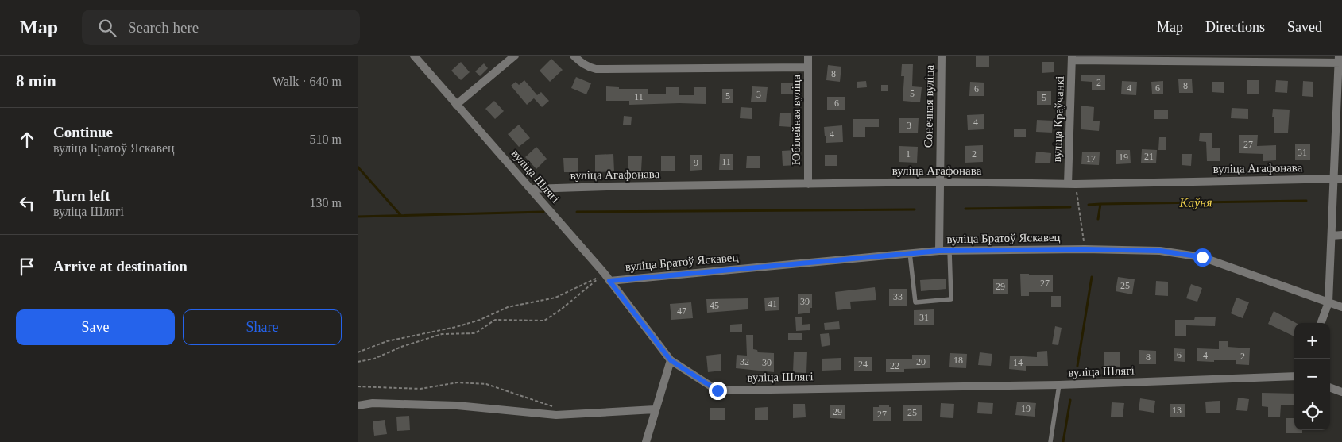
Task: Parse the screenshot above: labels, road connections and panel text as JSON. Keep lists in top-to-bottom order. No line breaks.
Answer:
{"streets":{"street":["Сонечная вуліца","вуліца Краўчанкі","Юбілейная вуліца","вуліца Агафонава","вуліца Шлягі","вуліца Братоў Яскавец"]},"crossings":[["Сонечная вуліца","вуліца Агафонава"],["Сонечная вуліца","вуліца Братоў Яскавец"],["вуліца Краўчанкі","вуліца Агафонава"],["Юбілейная вуліца","вуліца Агафонава"],["вуліца Агафонава","вуліца Шлягі"],["вуліца Шлягі","вуліца Братоў Яскавец"]],"water":["Каўня"],"house_numbers":["8","2","8","4","6","6","5","3","5","11","5","6","4","3","4","27","31","1","2","21","19","17","11","9","27","25","29","33","39","41","45","47","31","6","4","2","8","18","32","20","30","14","24","22","19","13","29","25","27"],"page":{"header":"Map","search":"Search here","nav":["Map","Directions","Saved"],"heading":["8 min","Walk · 640 m"],"list":[["Continue","вуліца Братоў Яскавец","510 m"],["Turn left","вуліца Шлягі","130 m"],"Arrive at destination"],"buttons":["Save","Share"],"map_buttons":["+","−"]}}
